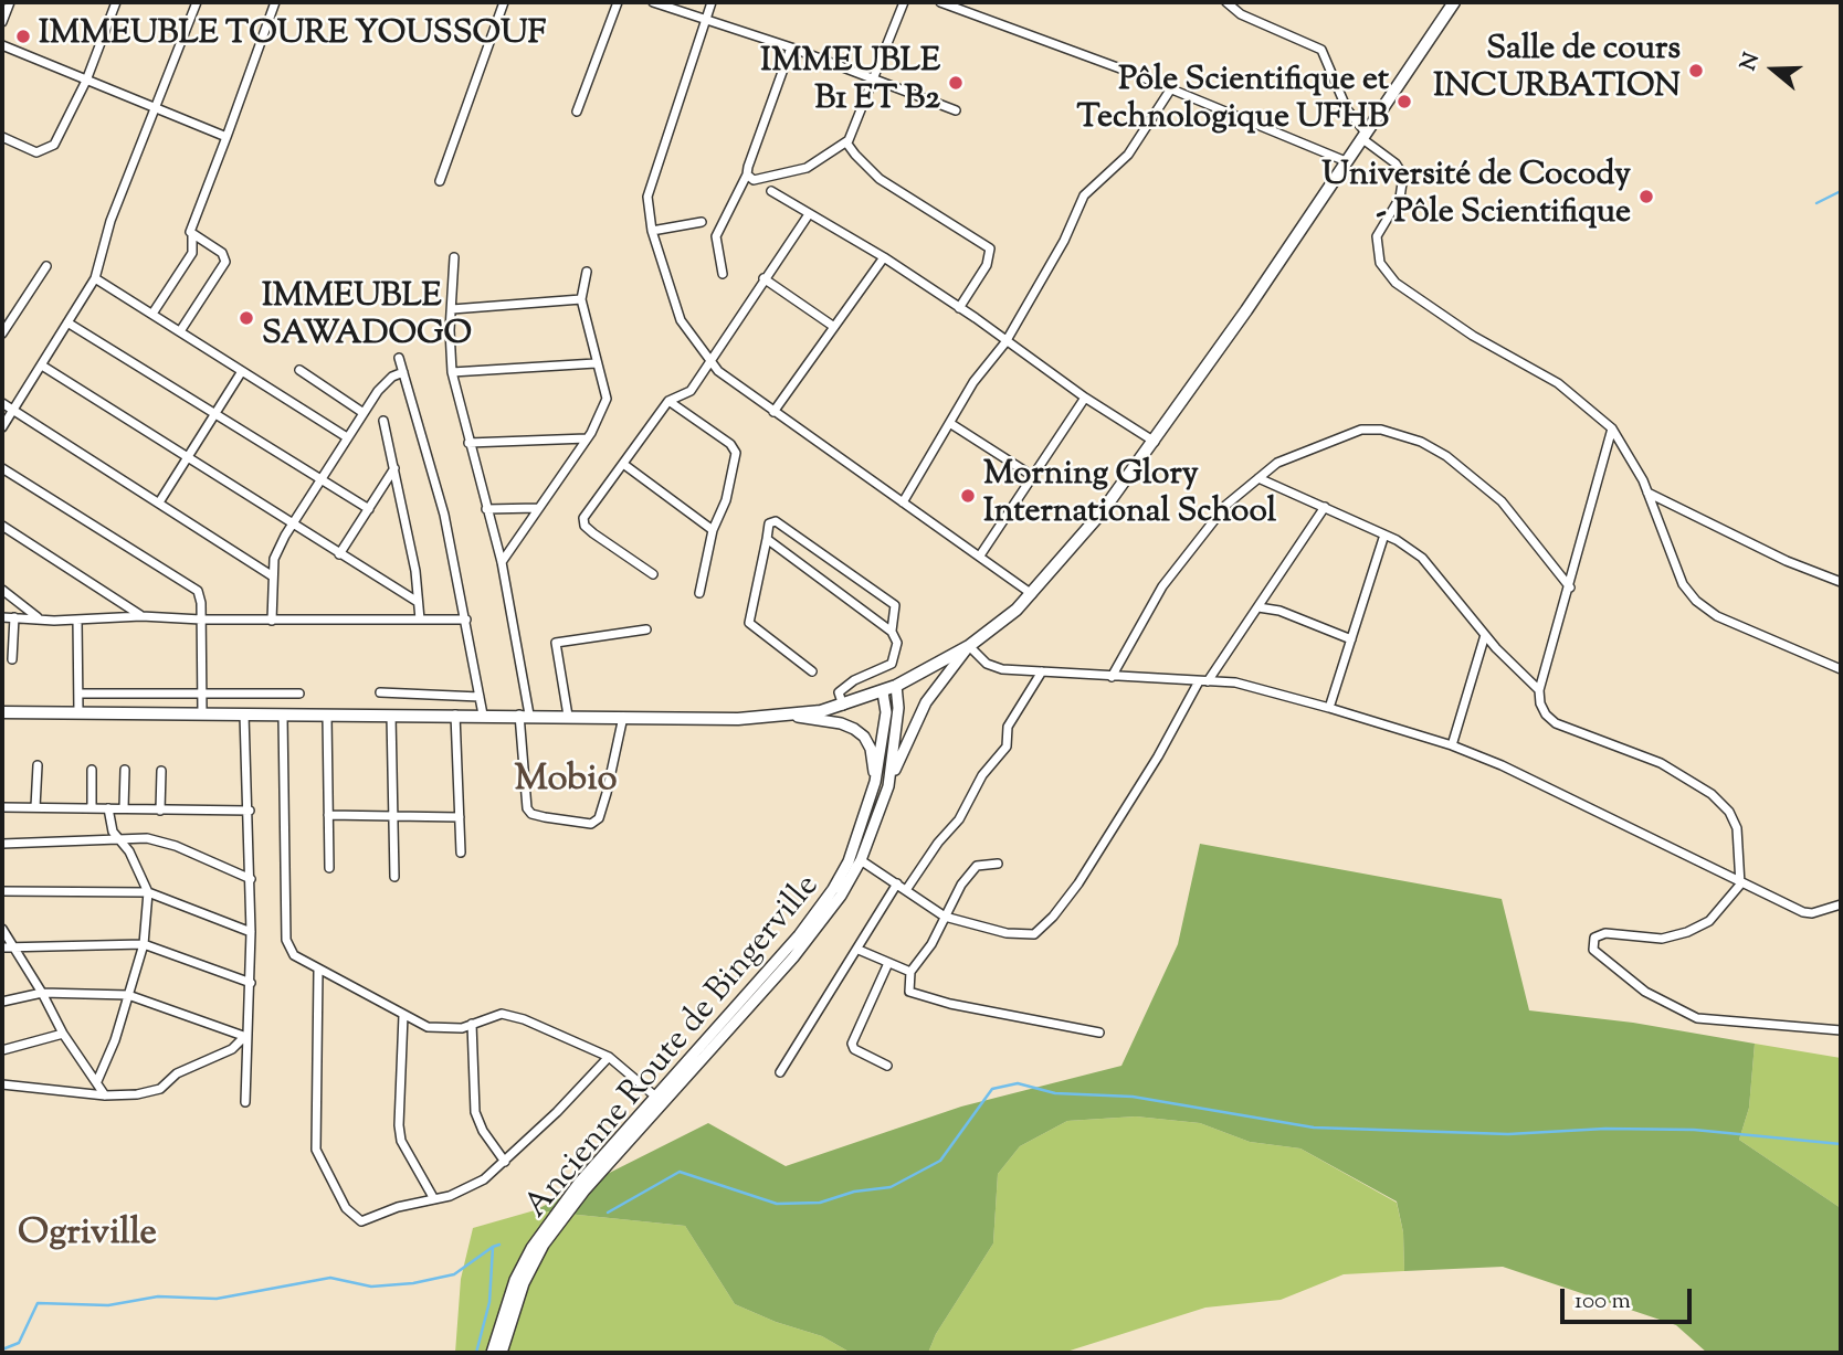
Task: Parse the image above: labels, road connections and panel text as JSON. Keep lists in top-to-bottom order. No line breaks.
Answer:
{"streets":{"street":["Ancienne Route de Bingerville"]},"districts":["Mobio","Ogriville"],"places":["IMMEUBLE TOURE YOUSSOUF","Salle de cours INCURBATION","IMMEUBLE B1 ET B2","Pôle Scientifique et Technologique UFHB","Université de Cocody - Pôle Scientifique","IMMEUBLE SAWADOGO","Morning Glory International School"],"scale_bar":"100 m","north":"left"}
